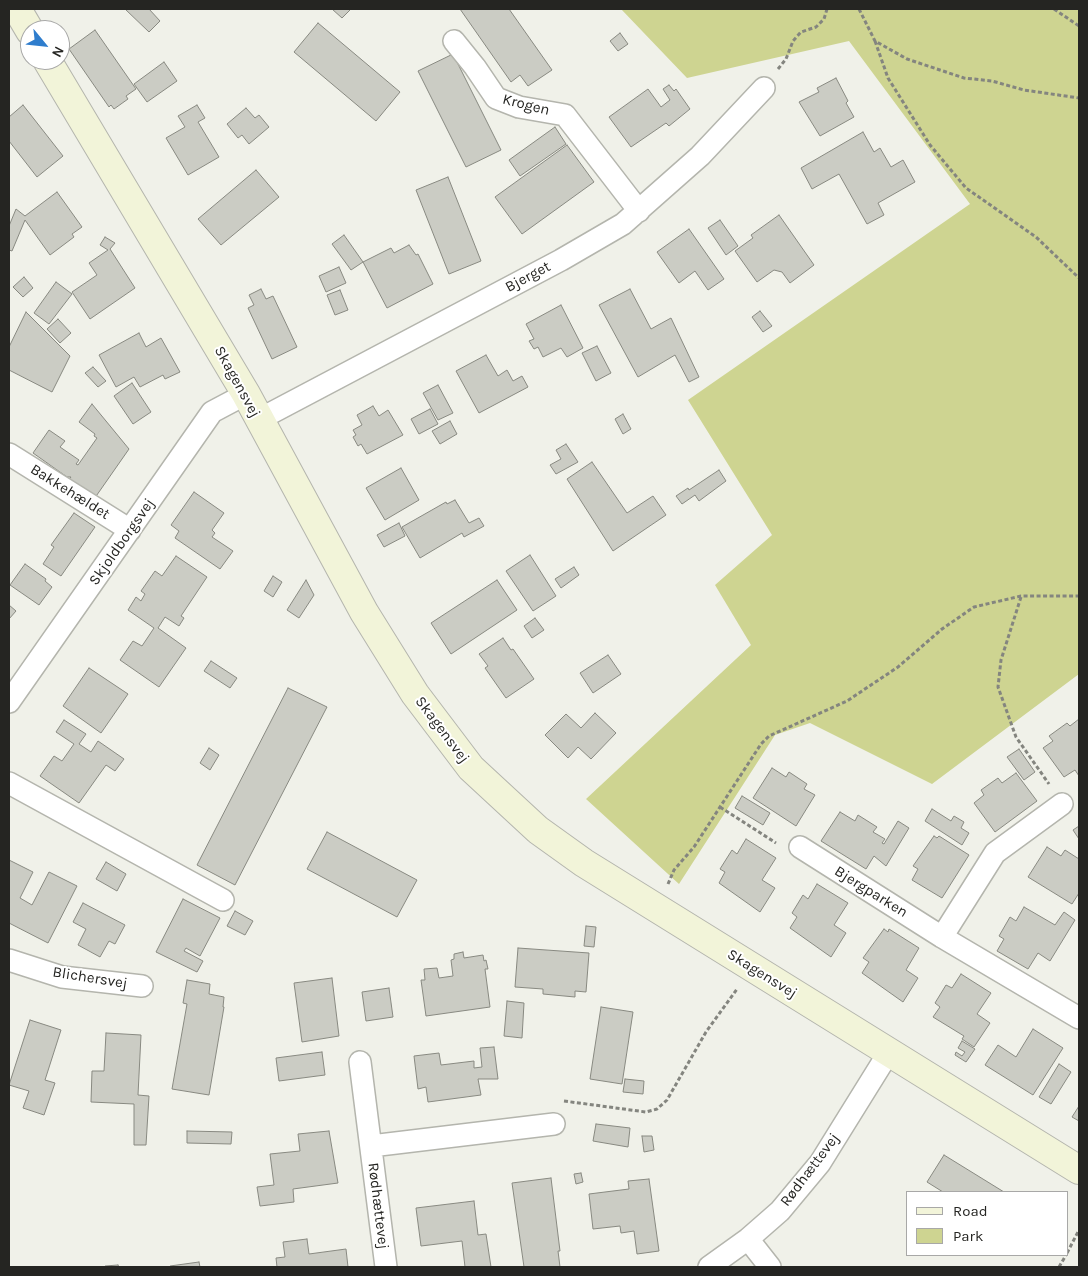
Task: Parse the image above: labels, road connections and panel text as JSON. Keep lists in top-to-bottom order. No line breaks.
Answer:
{"streets":{"street":["Krogen","Bjerget","Skagensvej","Bakkehældet","Skjoldborgsvej","Bjergparken","Blichersvej","Rødhættevej"]},"crossings":[["Krogen","Bjerget"],["Bjerget","Skagensvej"],["Skagensvej","Skjoldborgsvej"],["Skagensvej","Rødhættevej"],["Bakkehældet","Skjoldborgsvej"]],"legend":["Road","Park"],"north":"bottom right"}
